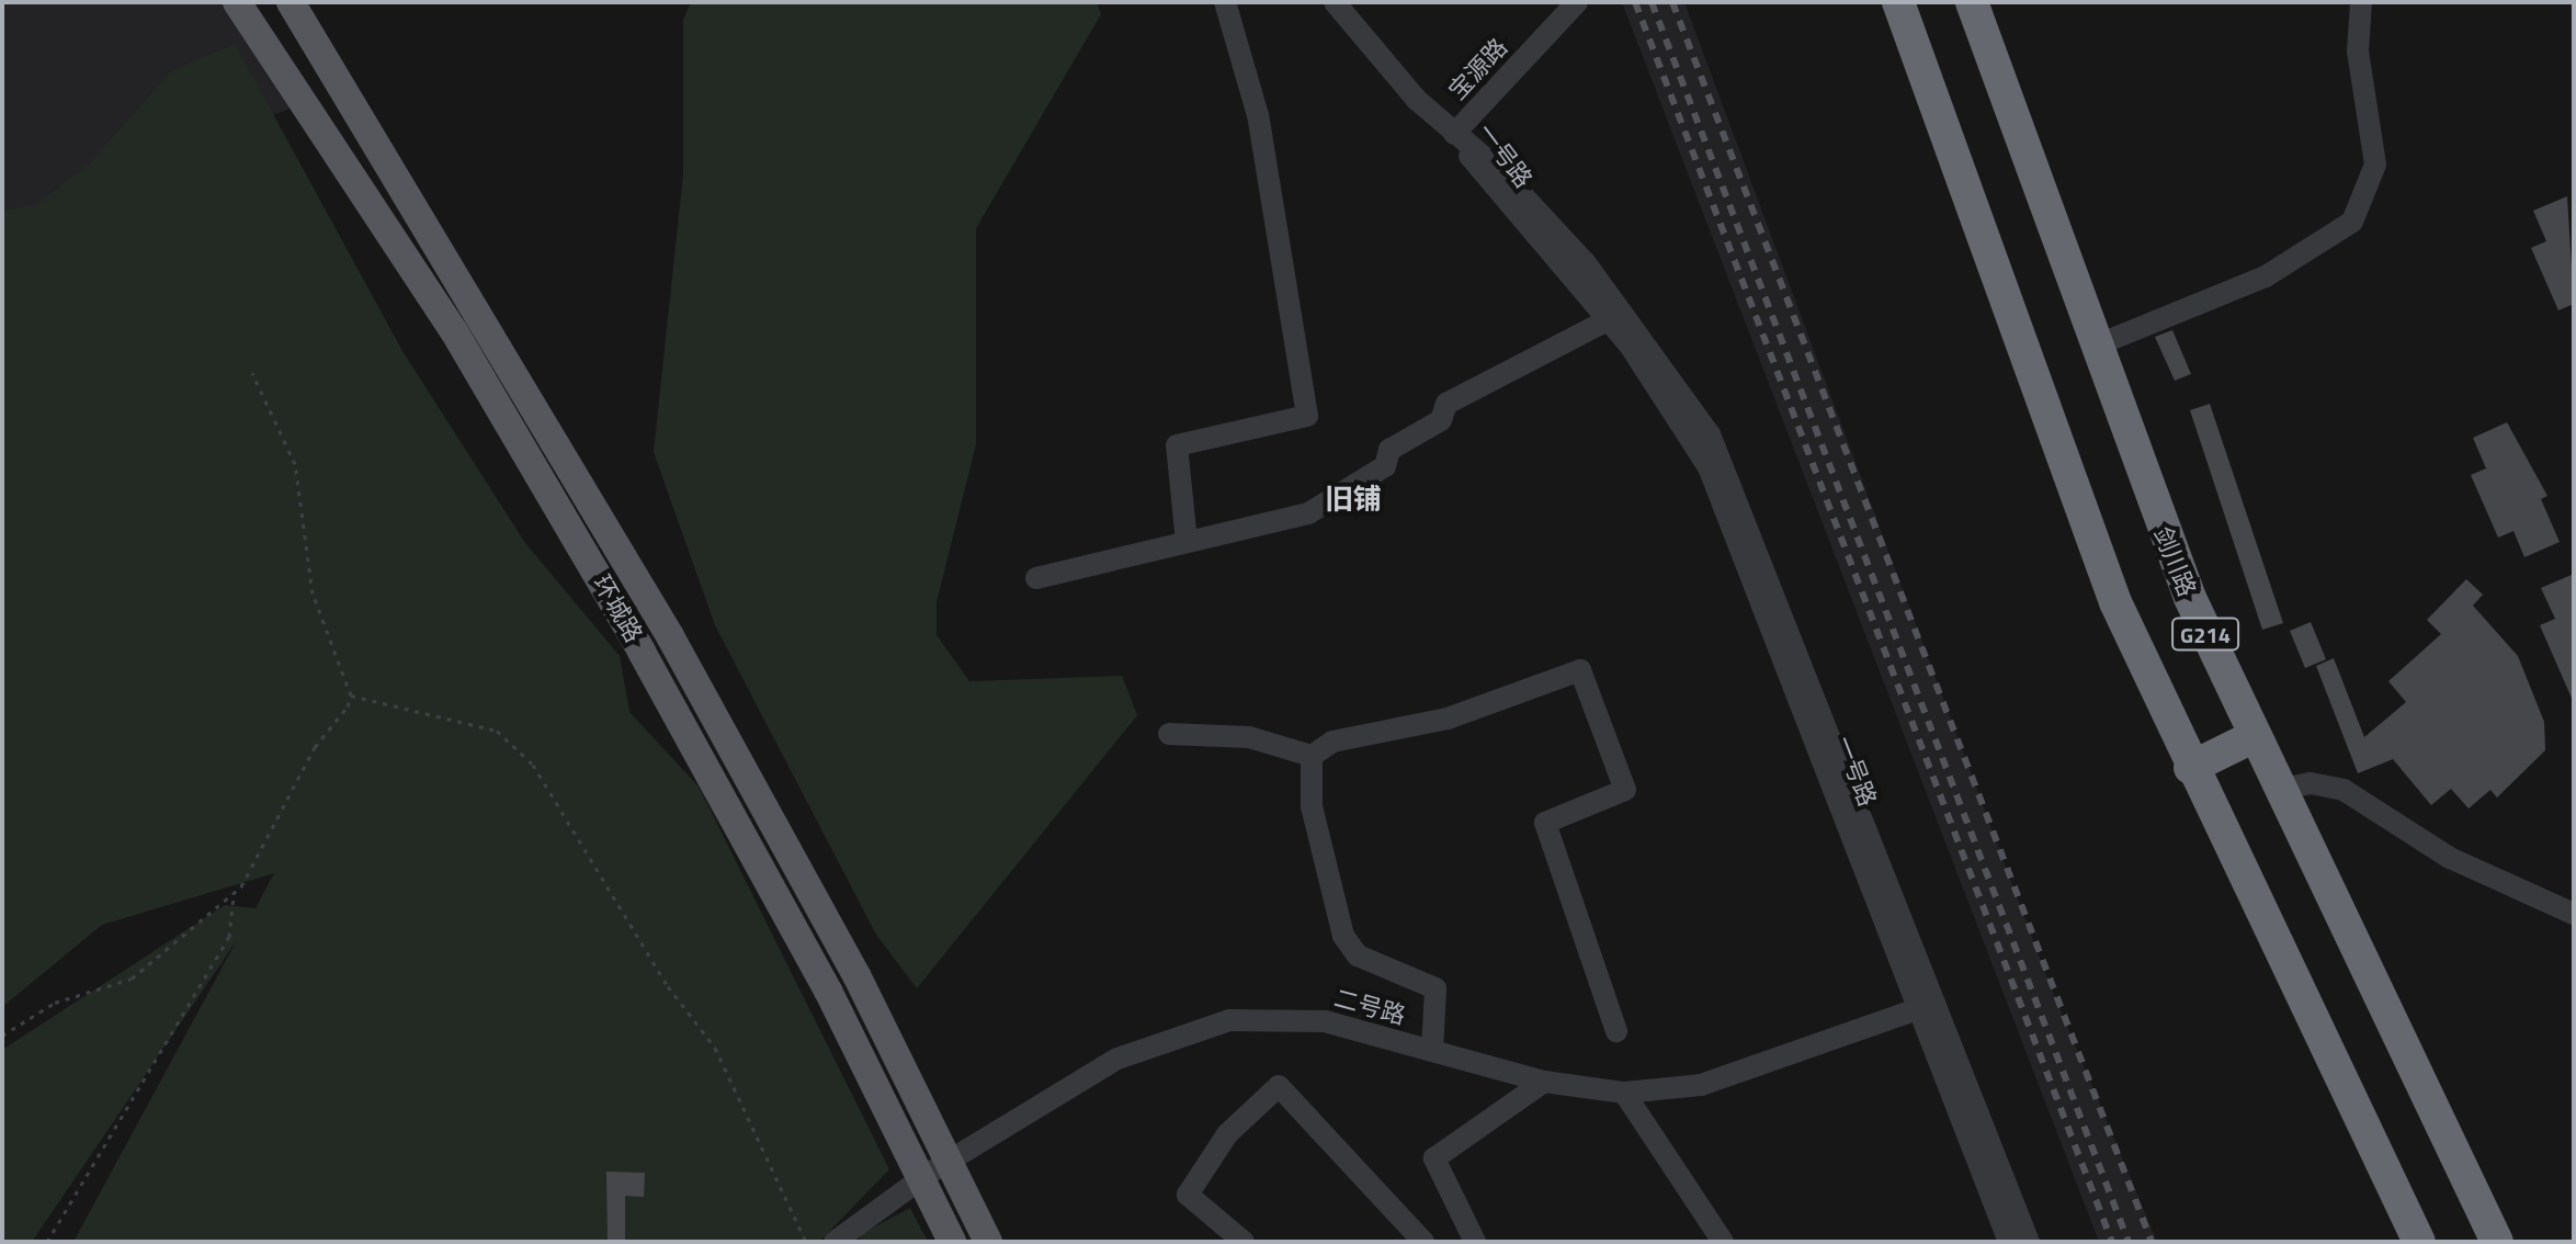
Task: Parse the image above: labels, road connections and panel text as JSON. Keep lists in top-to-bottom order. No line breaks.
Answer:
{"streets":{"highway":["剑川路","G214"],"main road":["环城路"],"street":["宝源路","一号路","二号路"]},"crossings":[["宝源路","一号路"],["一号路","二号路"]],"districts":["旧铺"]}
